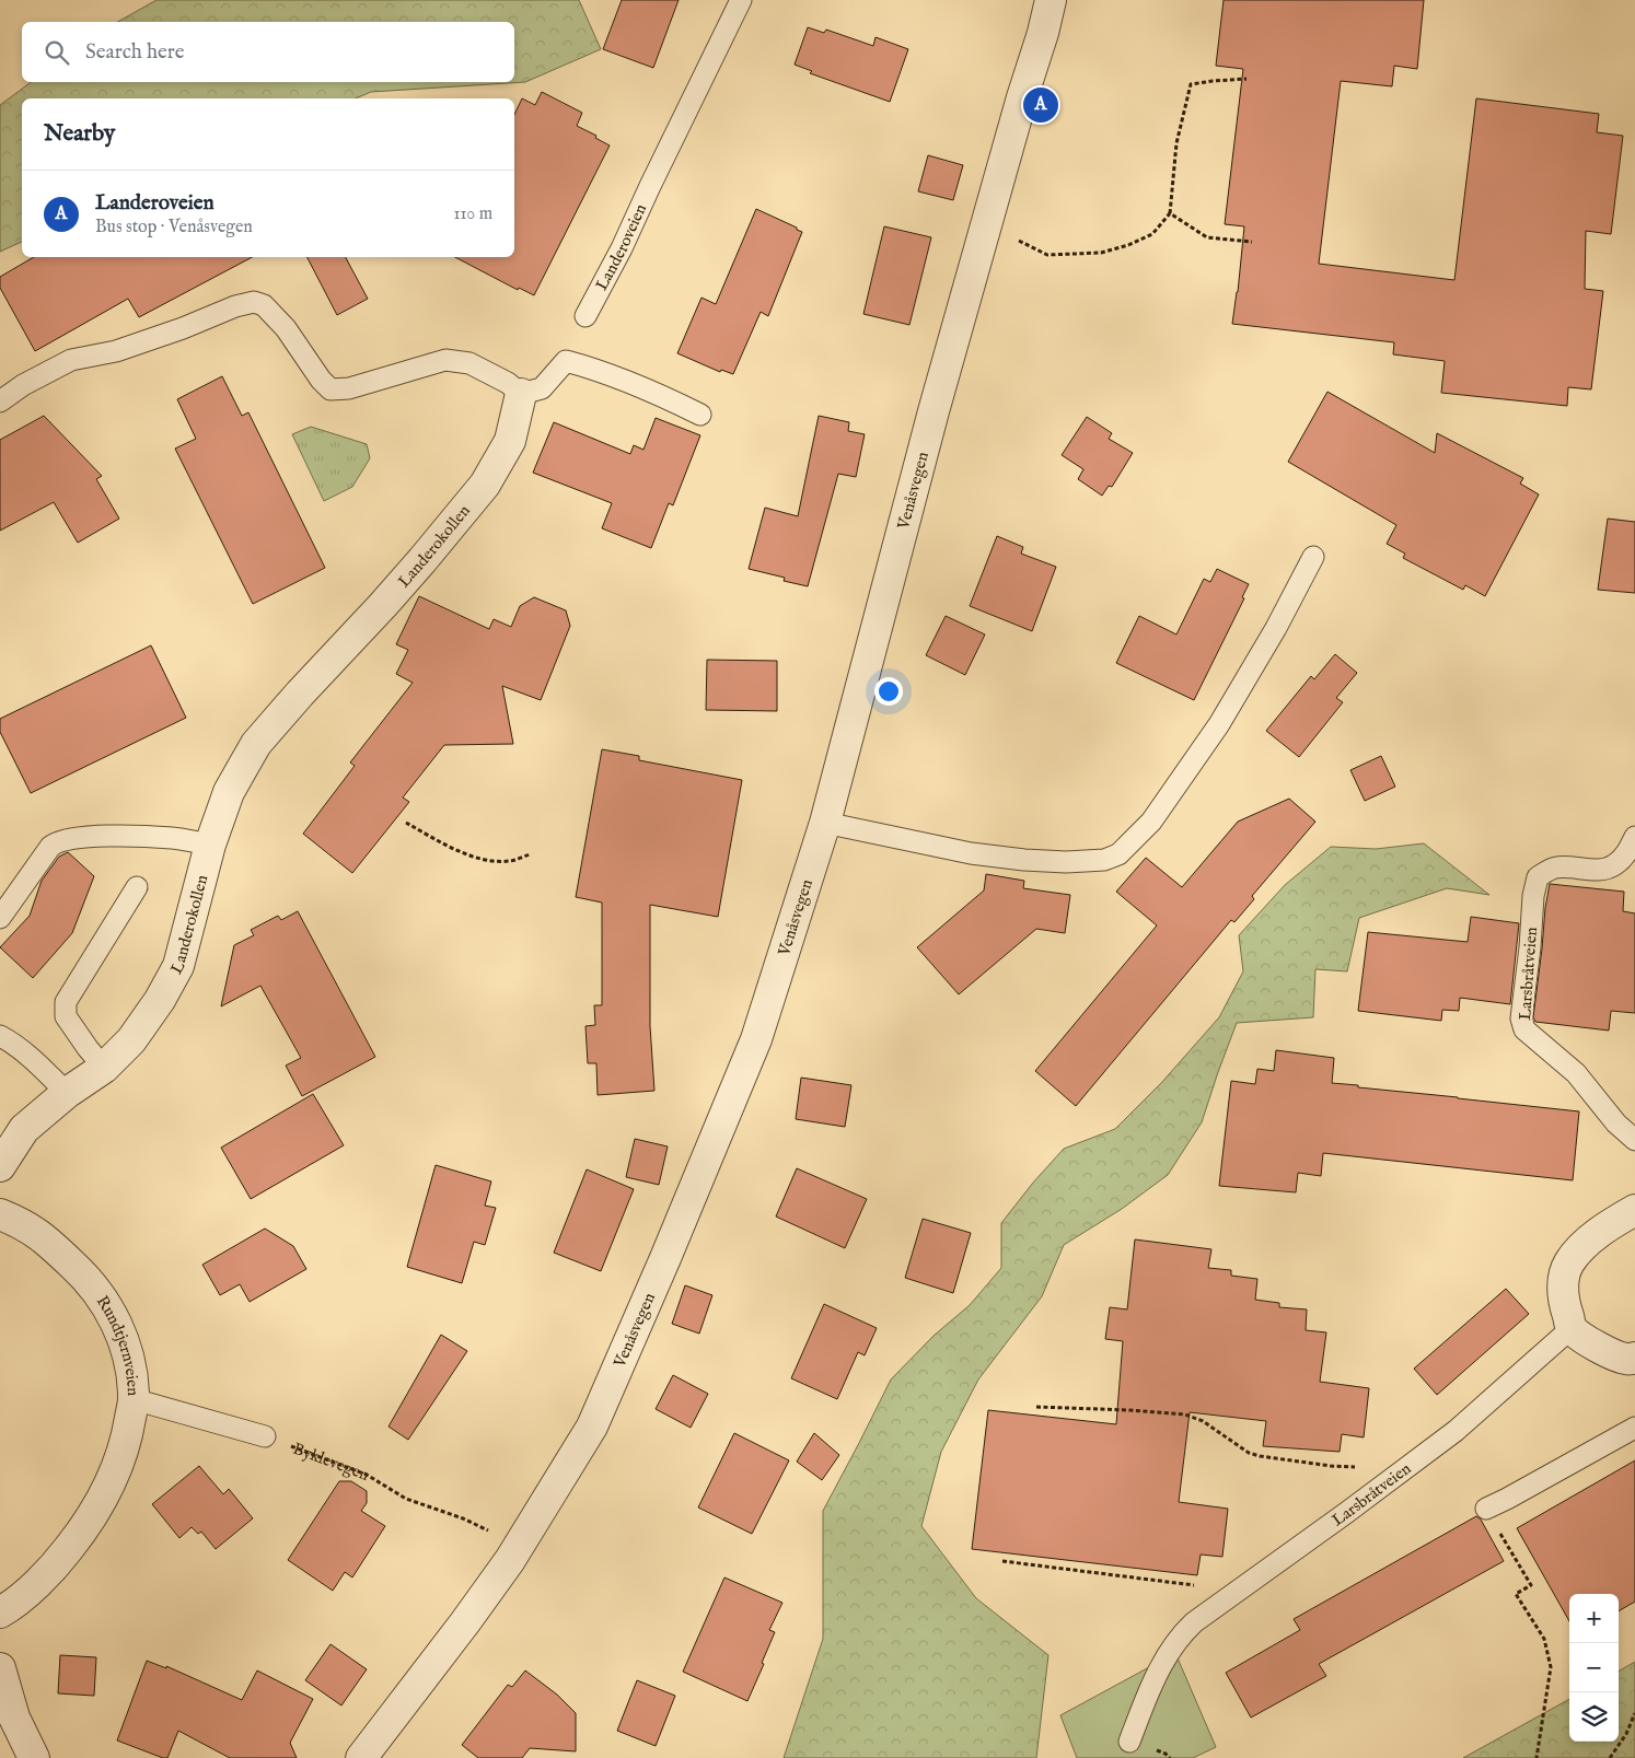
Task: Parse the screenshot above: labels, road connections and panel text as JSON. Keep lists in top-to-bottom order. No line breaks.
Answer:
{"streets":{"street":["Venåsvegen","Landerokollen","Rundtjernveien"],"lane":["Landeroveien","Larsbråtveien"],"path":["Byklevegen"]},"crossings":[["Venåsvegen","Byklevegen"]],"page":{"search":"Search here","pins":"A","heading":"Nearby","list":[{"mark":"A","name":"Landeroveien","note":"Bus stop · Venåsvegen","value":"110 m"}],"map_buttons":["+","−"]}}
